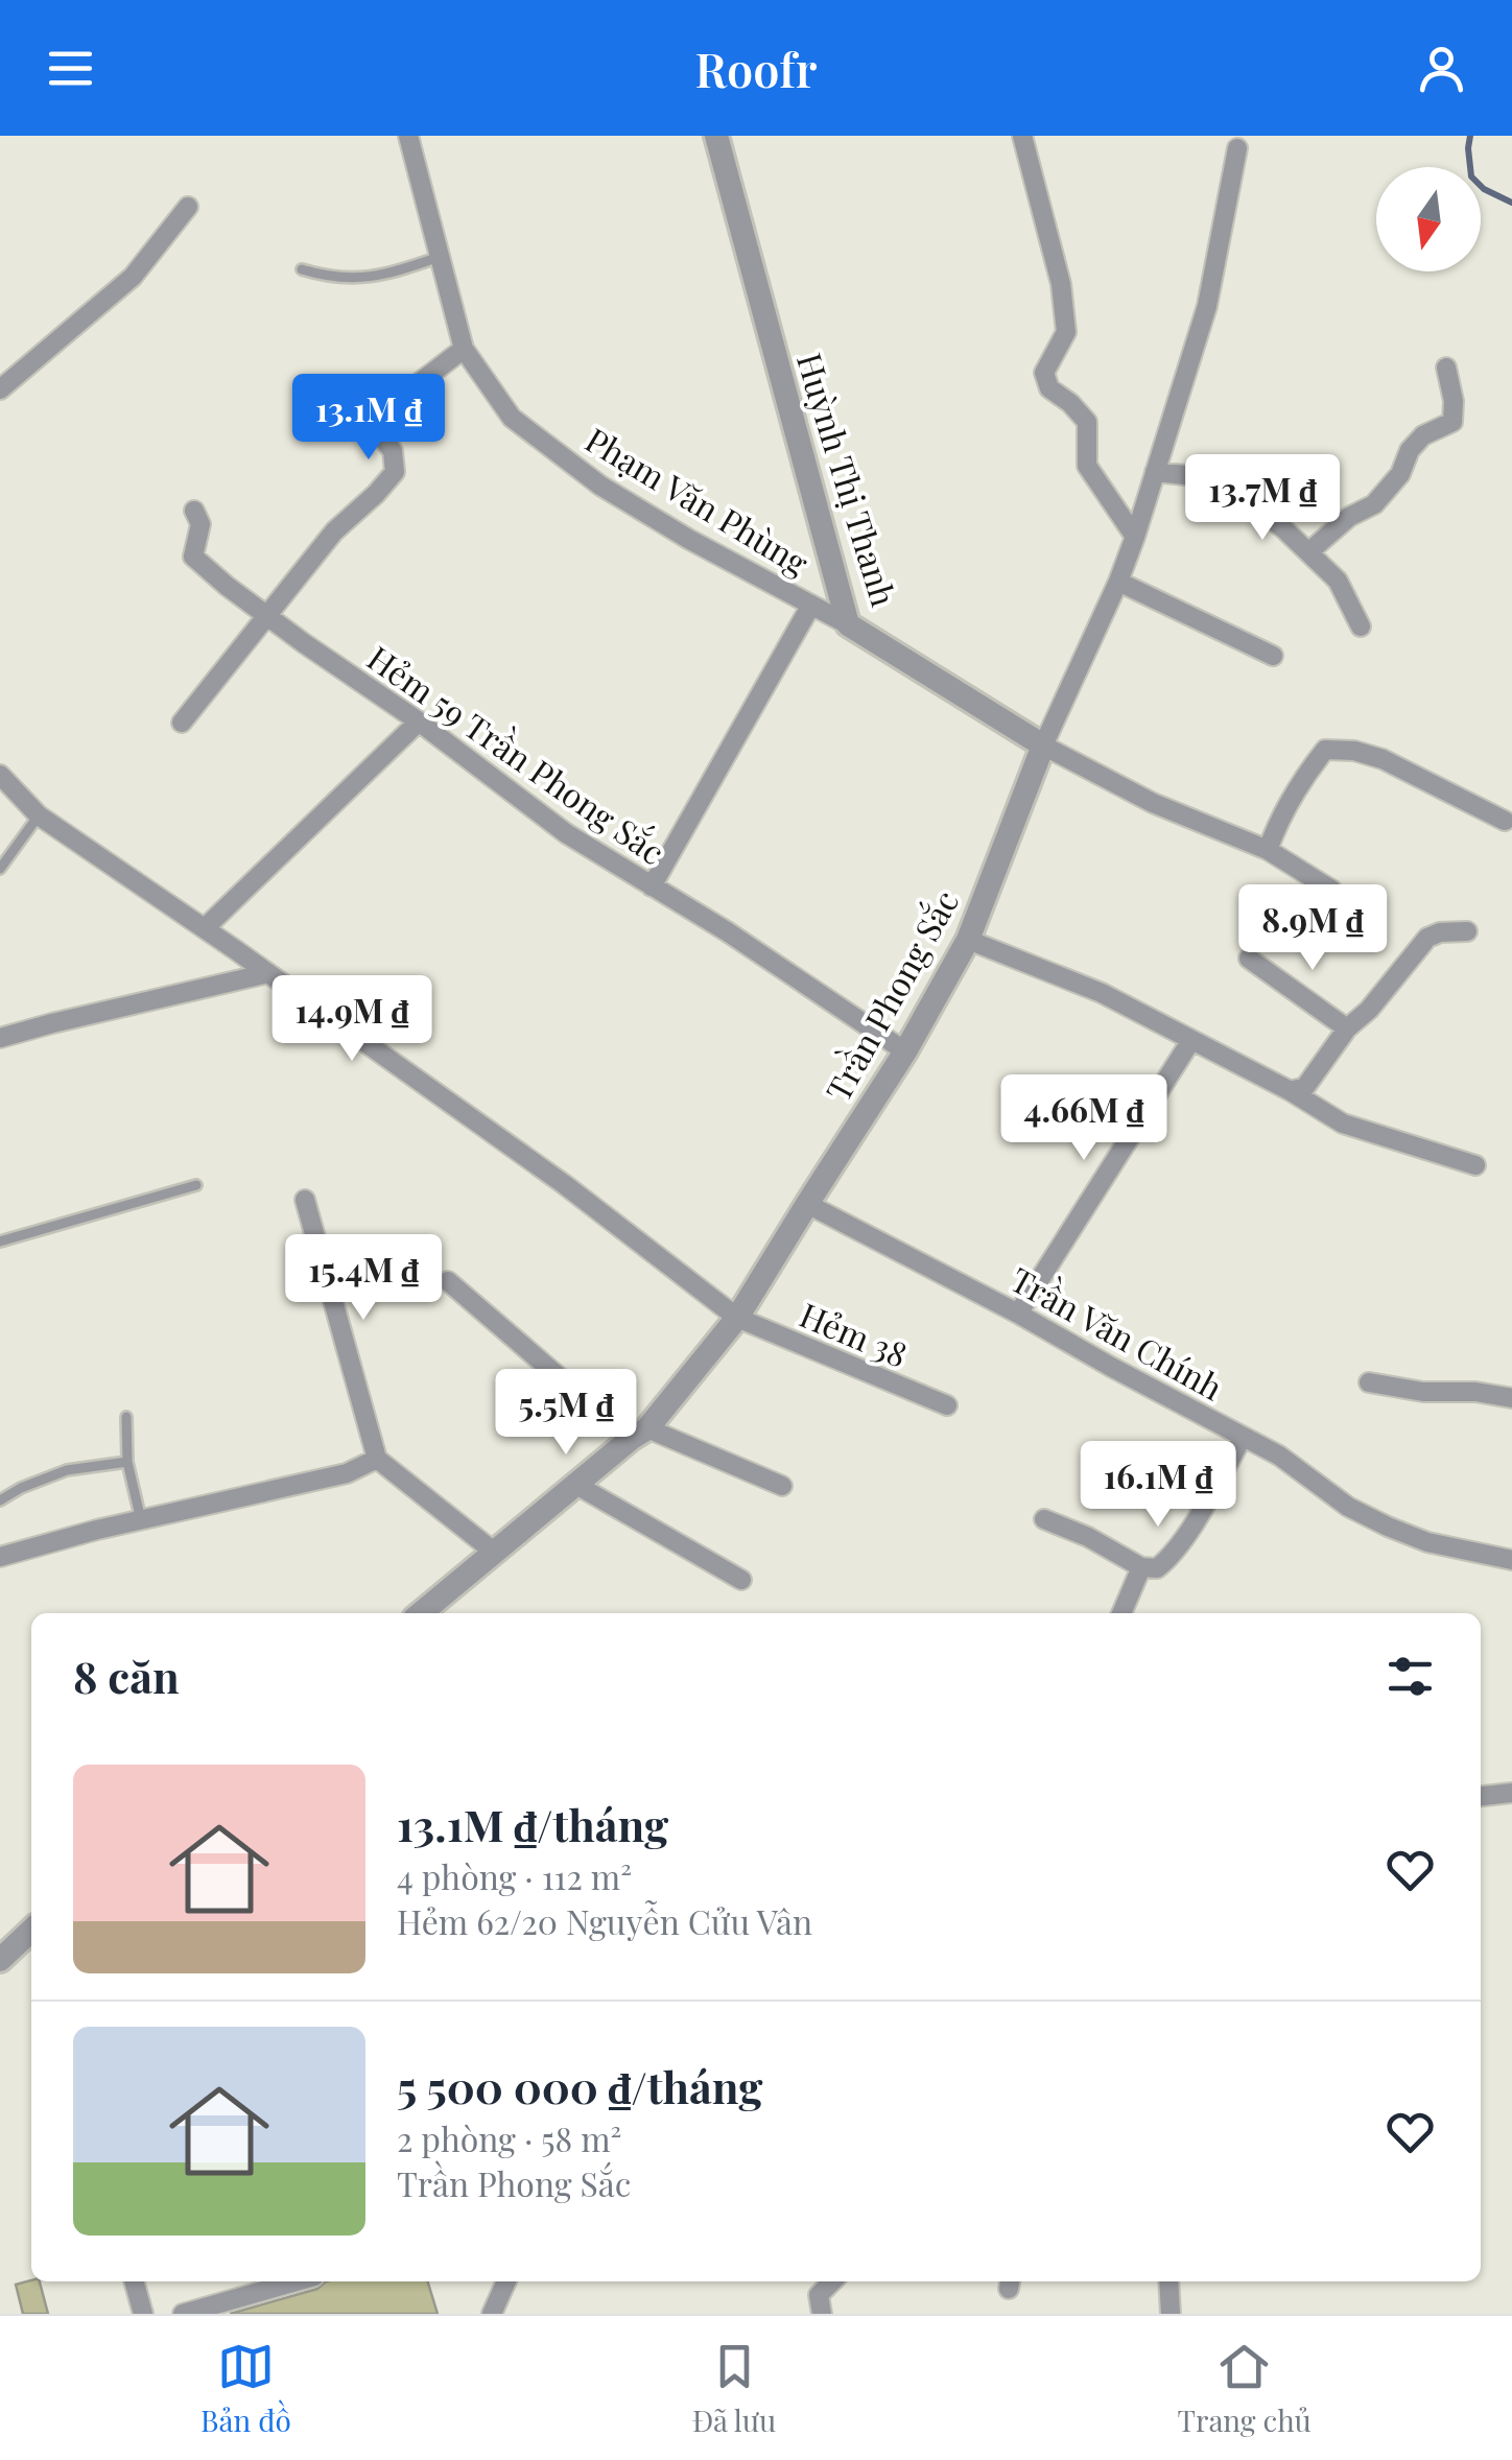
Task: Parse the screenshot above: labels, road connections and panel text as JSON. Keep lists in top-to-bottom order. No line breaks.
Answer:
{"streets":{"street":["Huỳnh Thị Thanh","Phạm Văn Phùng","Hẻm 59 Trần Phong Sắc","Trần Phong Sắc","Trần Văn Chính","Hẻm 38"]},"crossings":[["Huỳnh Thị Thanh","Phạm Văn Phùng"],["Huỳnh Thị Thanh","Trần Phong Sắc"],["Hẻm 59 Trần Phong Sắc","Trần Phong Sắc"],["Trần Phong Sắc","Trần Văn Chính"],["Trần Phong Sắc","Hẻm 38"]],"north":"bottom","page":{"header":"Roofr","price":["13.1M ₫","13.7M ₫","8.9M ₫","14.9M ₫","4.66M ₫","15.4M ₫","5.5M ₫","16.1M ₫"],"heading":"8 căn","list":[{"name":"13.1M ₫/tháng","note":"4 phòng · 112 m² · Hẻm 62/20 Nguyễn Cửu Vân"},{"name":"5 500 000 ₫/tháng","note":"2 phòng · 58 m² · Trần Phong Sắc"}],"tabs":["Bản đồ","Đã lưu","Trang chủ"]}}
